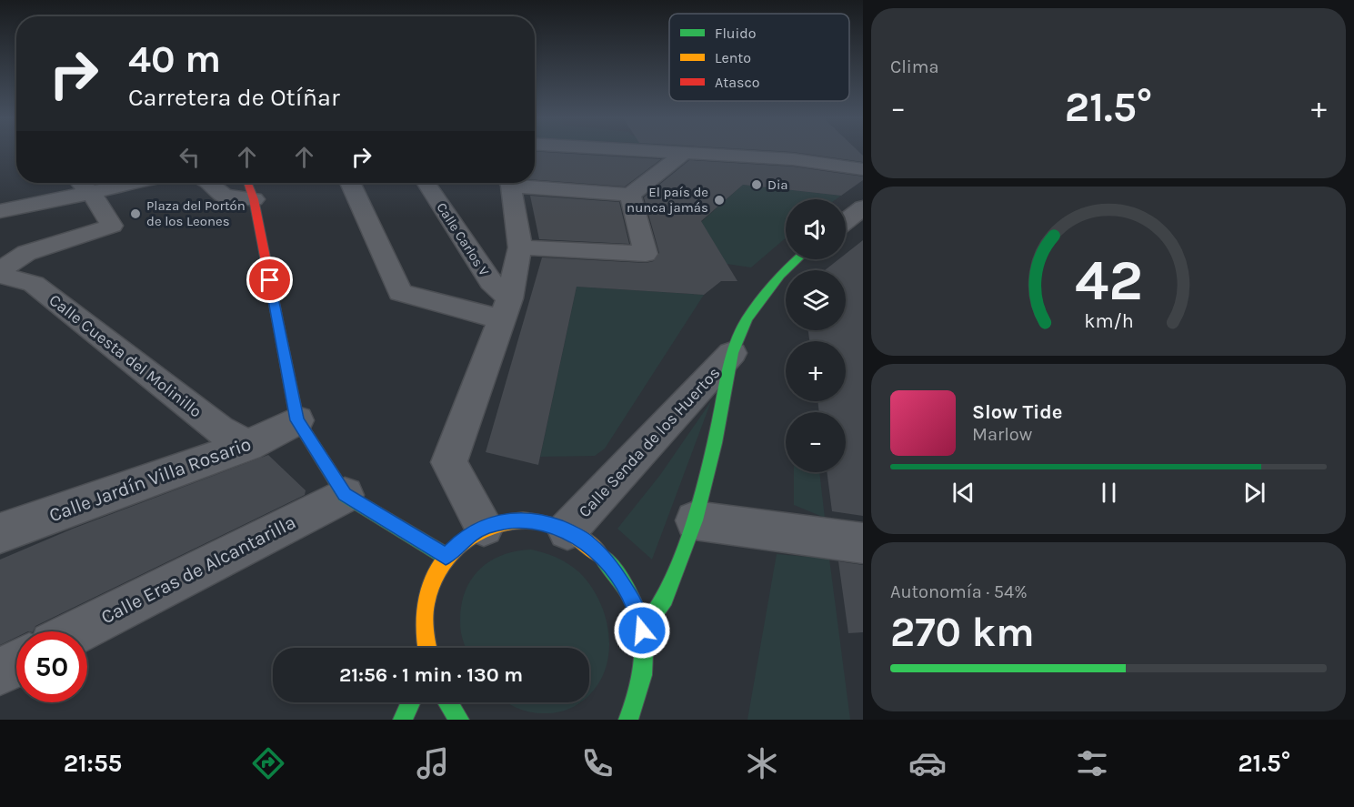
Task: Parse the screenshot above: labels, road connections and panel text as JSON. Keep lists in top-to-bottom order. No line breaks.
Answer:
{"streets":{"street":["Calle Carlos V","Calle Cuesta del Molinillo","Calle Senda de los Huertos","Calle Jardín Villa Rosario","Calle Eras de Alcantarilla"]},"crossings":[["Calle Cuesta del Molinillo","Calle Jardín Villa Rosario"]],"places":["Dia","El país de nunca jamás","Plaza del Portón de los Leones"],"legend":["Fluido","Lento","Atasco"],"page":{"tile":["Clima",["Autonomía · 54%","270 km"]],"turn":["40 m","Carretera de Otíñar"],"heat":["−","21.5°","+"],"map_buttons":["+","−"],"song":["Slow Tide","Marlow"],"limit":"50","trip":"21:56 · 1 min · 130 m","tabs":["21:55","21.5°"],"gauge":["42","km/h"]}}
